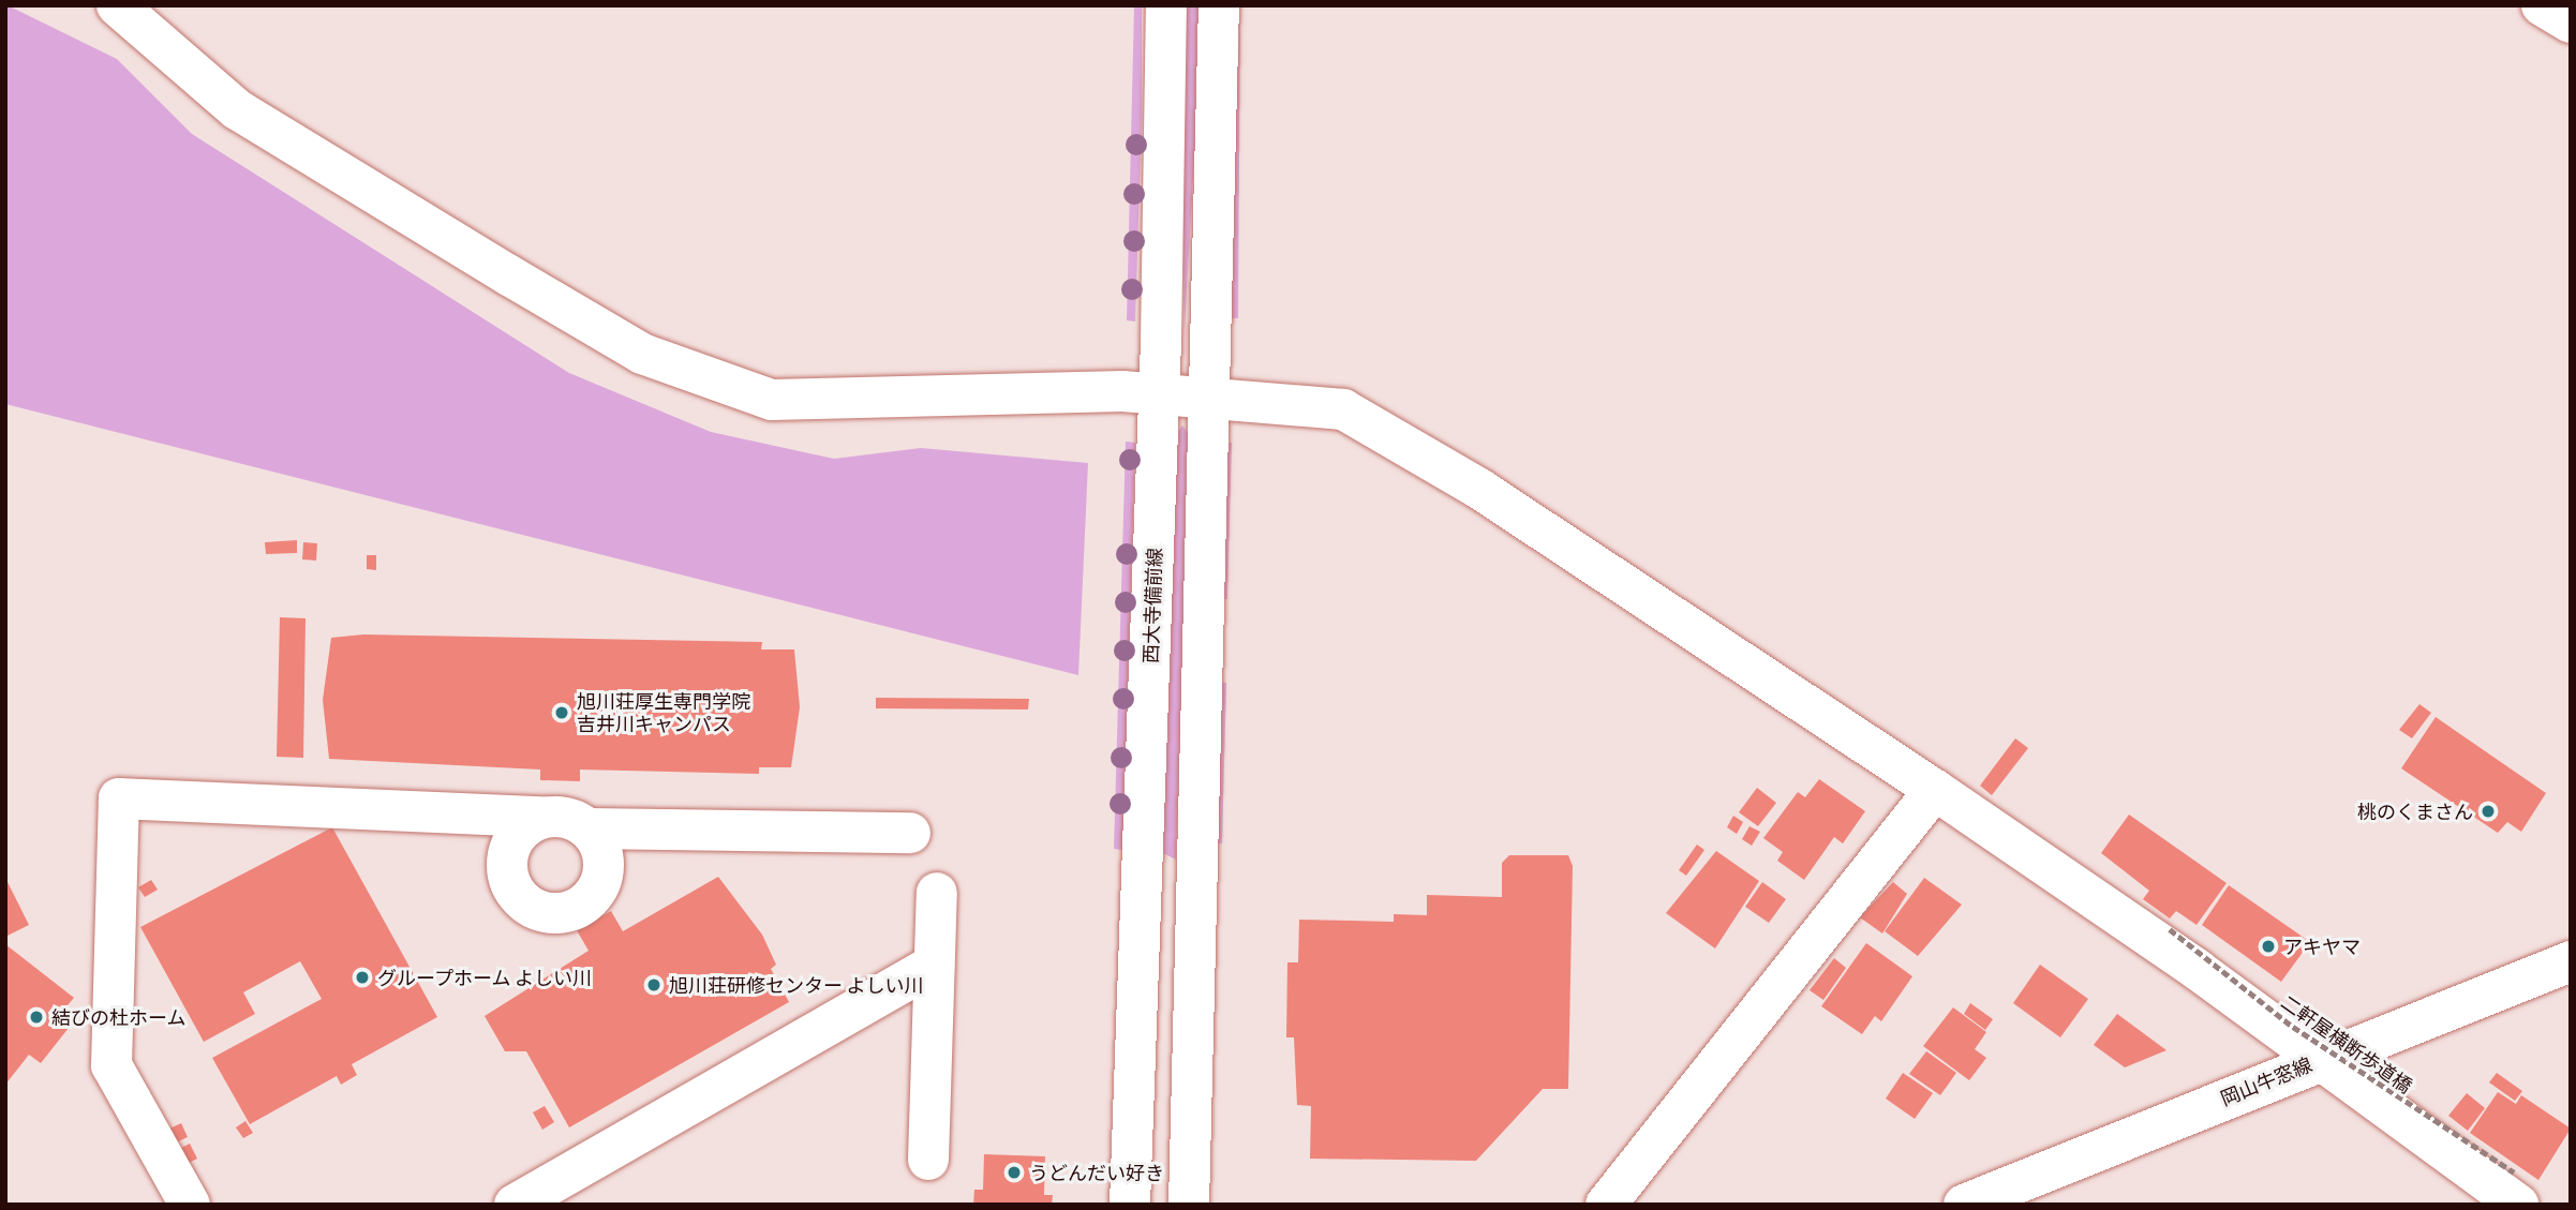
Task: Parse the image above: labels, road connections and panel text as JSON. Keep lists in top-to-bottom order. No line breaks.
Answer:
{"streets":{"street":["西大寺備前線","岡山牛窓線"],"path":["二軒屋横断歩道橋"]},"places":["旭川荘厚生専門学院 吉井川キャンパス","桃のくまさん","アキヤマ","グループホーム よしい川","旭川荘研修センター よしい川","結びの杜ホーム","うどんだい好き"]}
